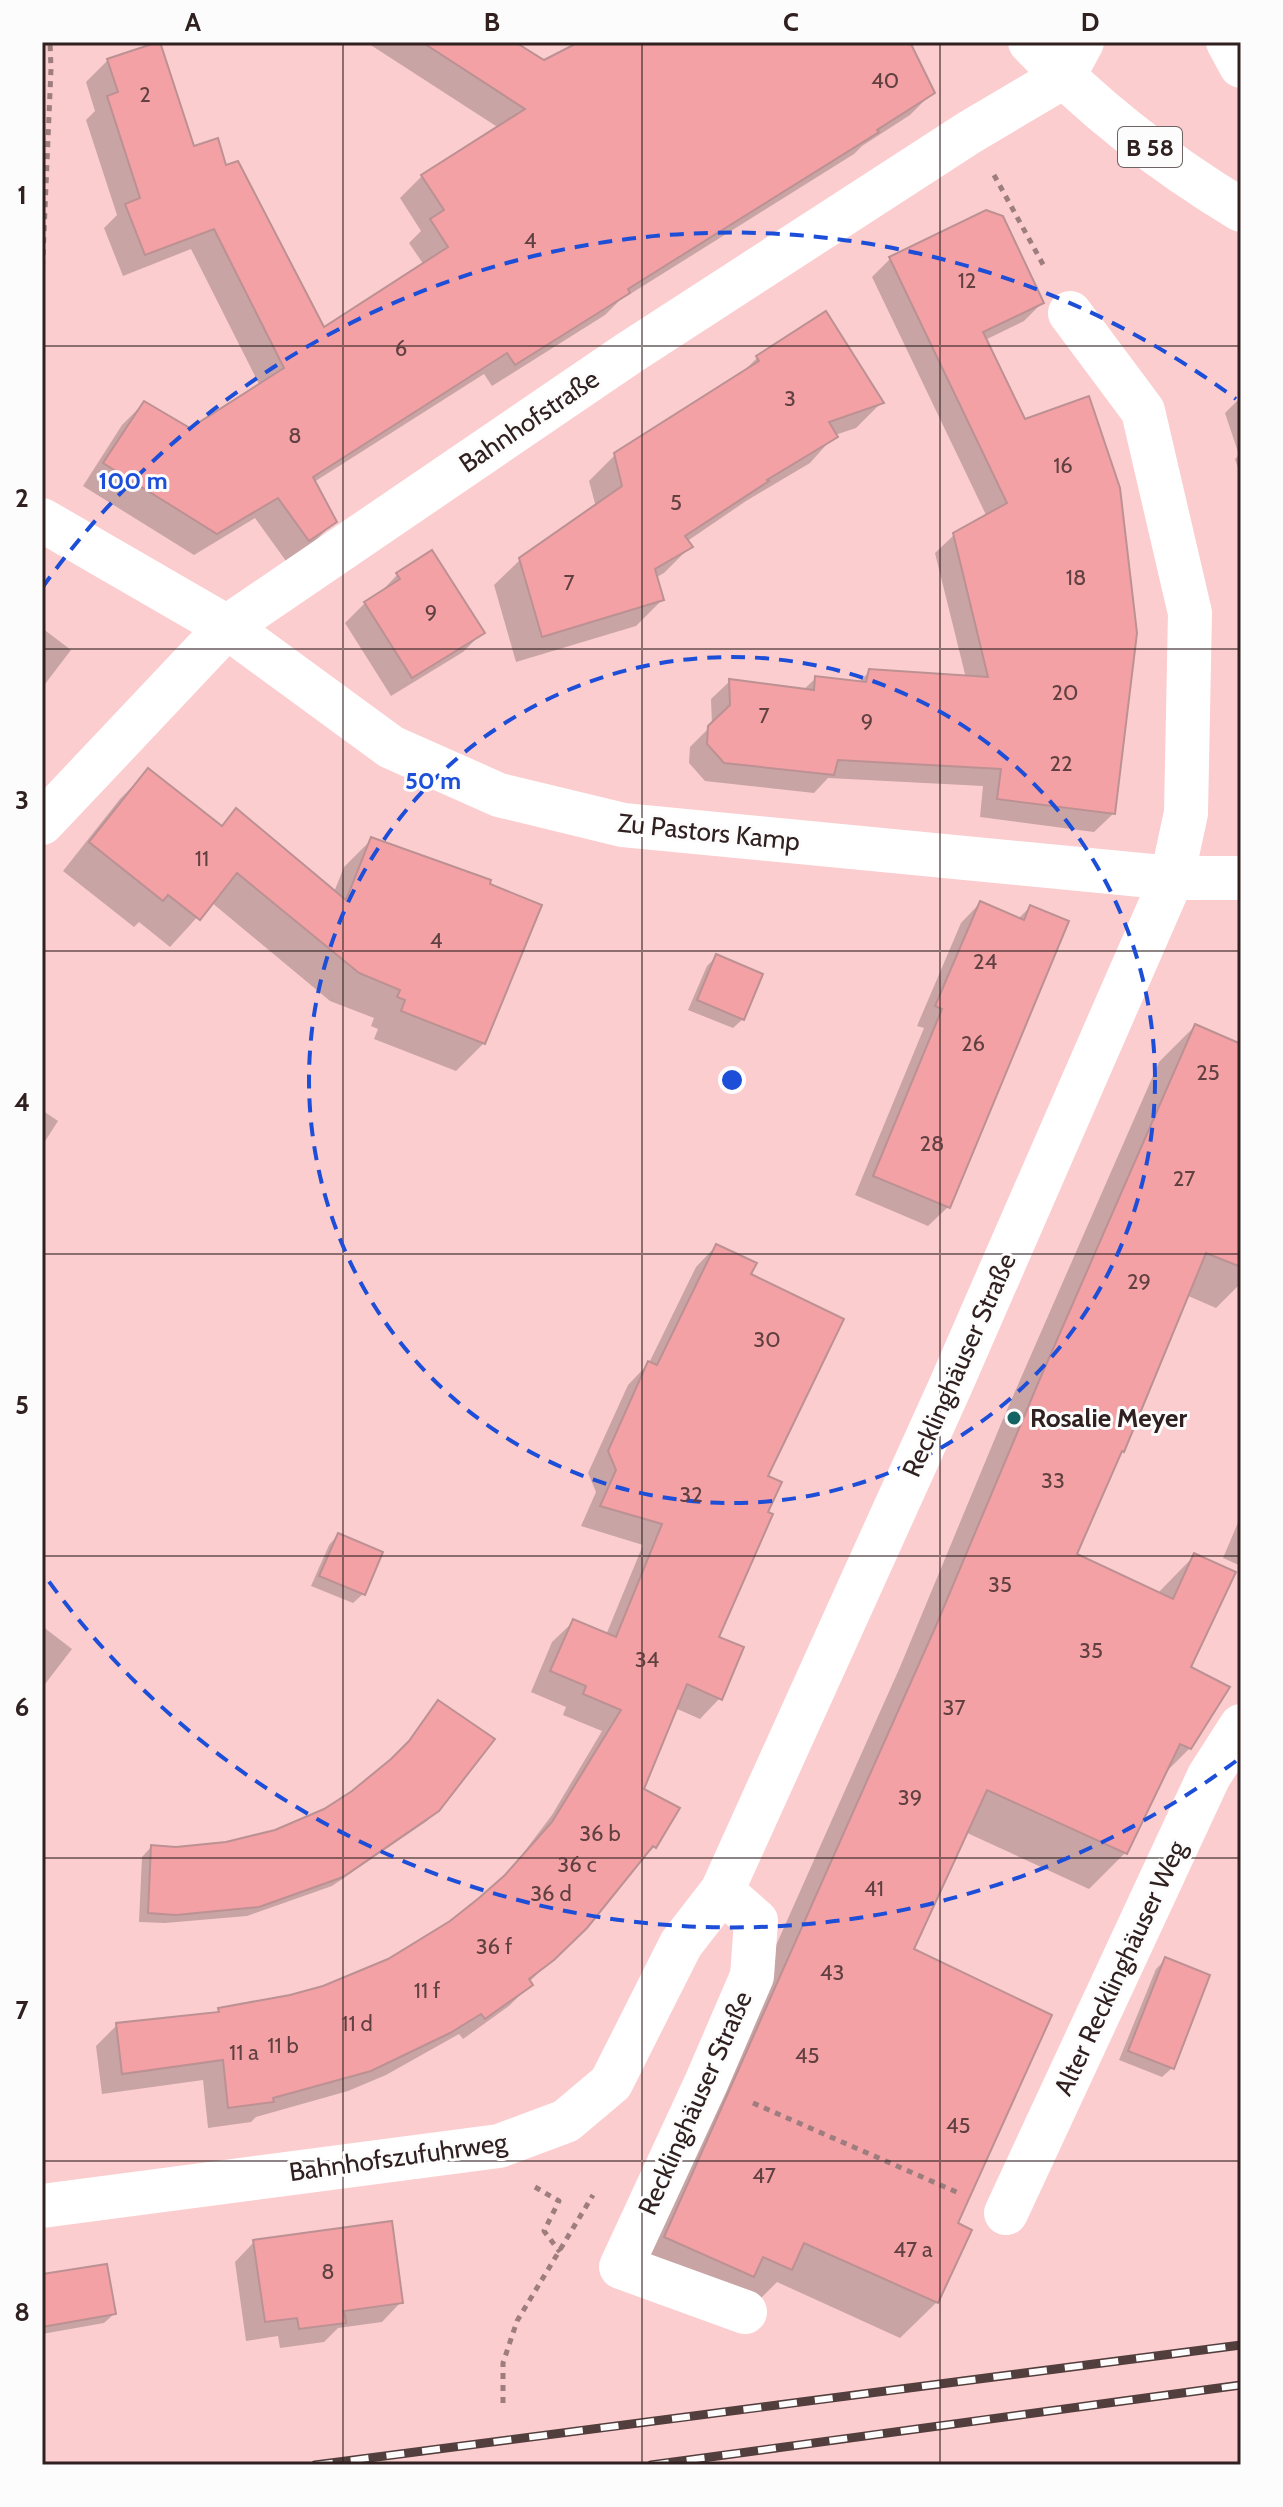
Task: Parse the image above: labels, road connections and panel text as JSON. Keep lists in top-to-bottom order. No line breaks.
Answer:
{"streets":{"street":["B 58","Bahnhofstraße","Zu Pastors Kamp","Recklinghäuser Straße","Alter Recklinghäuser Weg","Bahnhofszufuhrweg"]},"crossings":[["B 58","Bahnhofstraße"],["Bahnhofstraße","Zu Pastors Kamp"],["Zu Pastors Kamp","Recklinghäuser Straße"],["Recklinghäuser Straße","Bahnhofszufuhrweg"]],"places":["Rosalie Meyer"],"house_numbers":["40","2","4","12","6","3","8","16","5","18","7","9","20","7","9","22","11","4","24","26","25","28","27","29","30","33","32","35","35","34","37","39","36 b","36 c","41","36 d","36 f","43","11 f","11 d","11 b","11 a","45","45","47","47 a","8"],"grid":{"columns":["A","B","C","D"],"rows":["1","2","3","4","5","6","7","8"]},"rings":["100 m","50 m"]}
